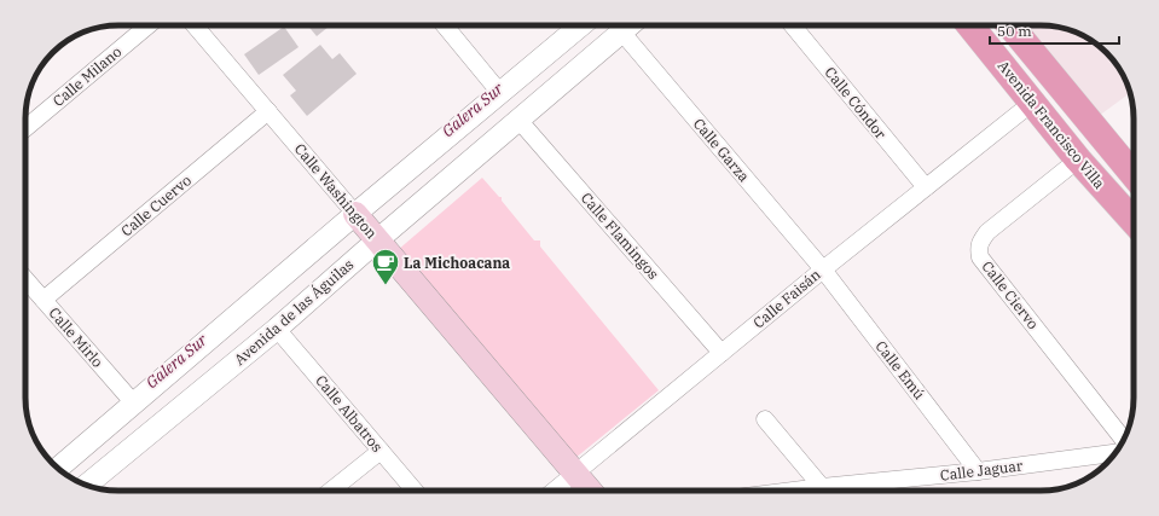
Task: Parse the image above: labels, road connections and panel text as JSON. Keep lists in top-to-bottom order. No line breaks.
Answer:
{"streets":{"main road":["Avenida Francisco Villa","Calle Washington"],"street":["Calle Milano","Calle Cóndor","Calle Garza","Calle Cuervo","Calle Flamingos","Calle Ciervo","Calle Faisán","Avenida de las Águilas","Calle Mirlo","Calle Emú","Calle Albatros","Calle Jaguar"]},"crossings":[["Calle Cóndor","Calle Faisán"],["Avenida Francisco Villa","Calle Ciervo"],["Avenida Francisco Villa","Calle Faisán"],["Calle Garza","Calle Faisán"],["Calle Garza","Avenida de las Águilas"],["Calle Garza","Calle Emú"],["Calle Washington","Calle Cuervo"],["Calle Washington","Calle Faisán"],["Calle Washington","Avenida de las Águilas"],["Calle Cuervo","Calle Mirlo"],["Calle Flamingos","Calle Faisán"],["Calle Flamingos","Avenida de las Águilas"],["Calle Faisán","Calle Emú"],["Avenida de las Águilas","Calle Albatros"],["Calle Emú","Calle Jaguar"]],"water":["Galera Sur"],"places":{"cafe":["La Michoacana"]},"scale_bar":"50 m"}
